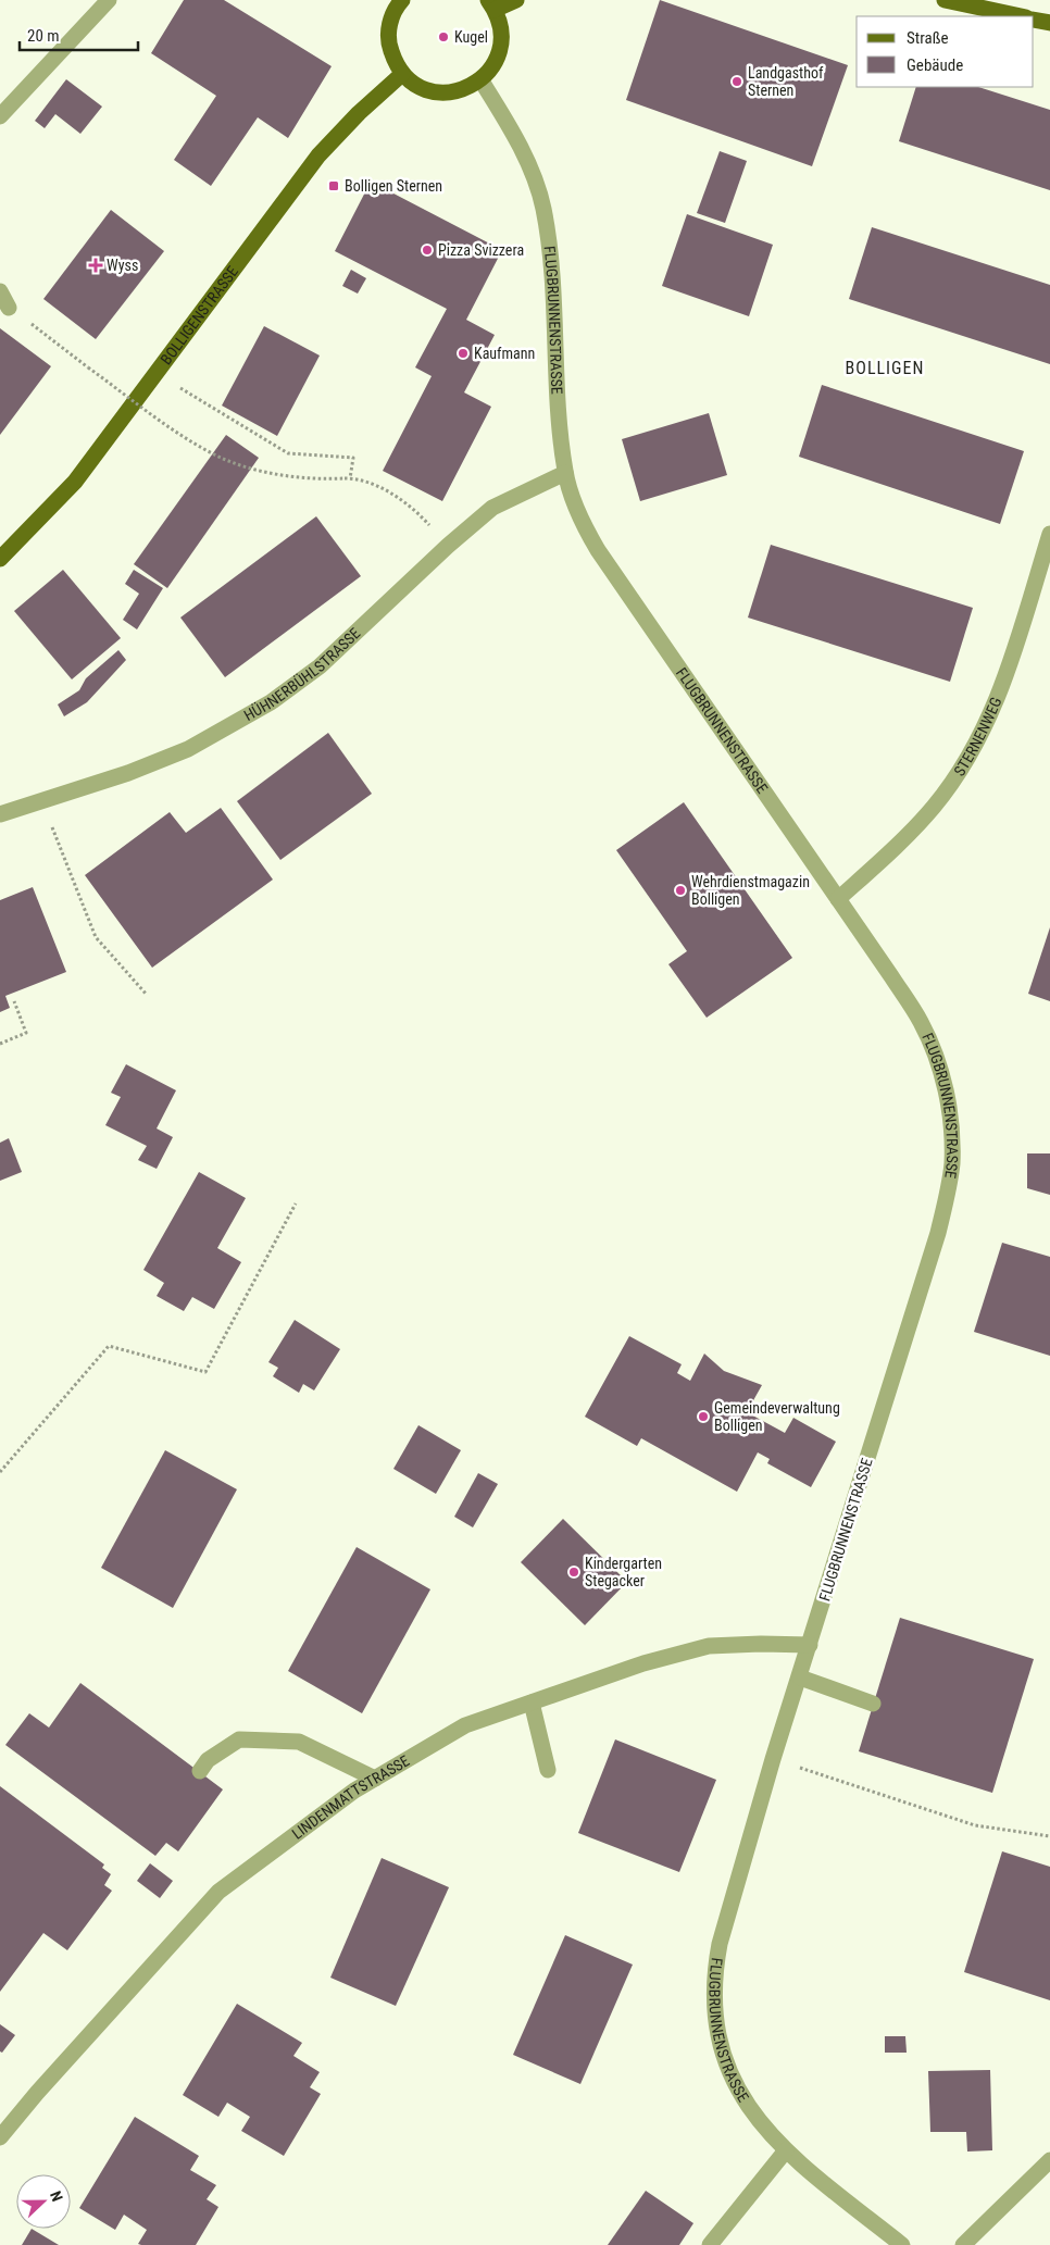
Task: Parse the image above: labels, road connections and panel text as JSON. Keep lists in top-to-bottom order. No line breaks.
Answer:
{"streets":{"main road":["BOLLIGENSTRASSE"],"street":["FLUGBRUNNENSTRASSE","HÜHNERBÜHLSTRASSE","STERNENWEG","LINDENMATTSTRASSE"]},"crossings":[["FLUGBRUNNENSTRASSE","HÜHNERBÜHLSTRASSE"],["FLUGBRUNNENSTRASSE","STERNENWEG"],["FLUGBRUNNENSTRASSE","LINDENMATTSTRASSE"]],"districts":["BOLLIGEN"],"places":{"other":["Kugel","Landgasthof Sternen","Pizza Svizzera","Kaufmann","Wehrdienstmagazin Bolligen","Gemeindeverwaltung Bolligen","Kindergarten Stegacker"],"transit":["Bolligen Sternen"],"health":["Wyss"]},"legend":["Straße","Gebäude"],"scale_bar":"20 m","north":"right"}
